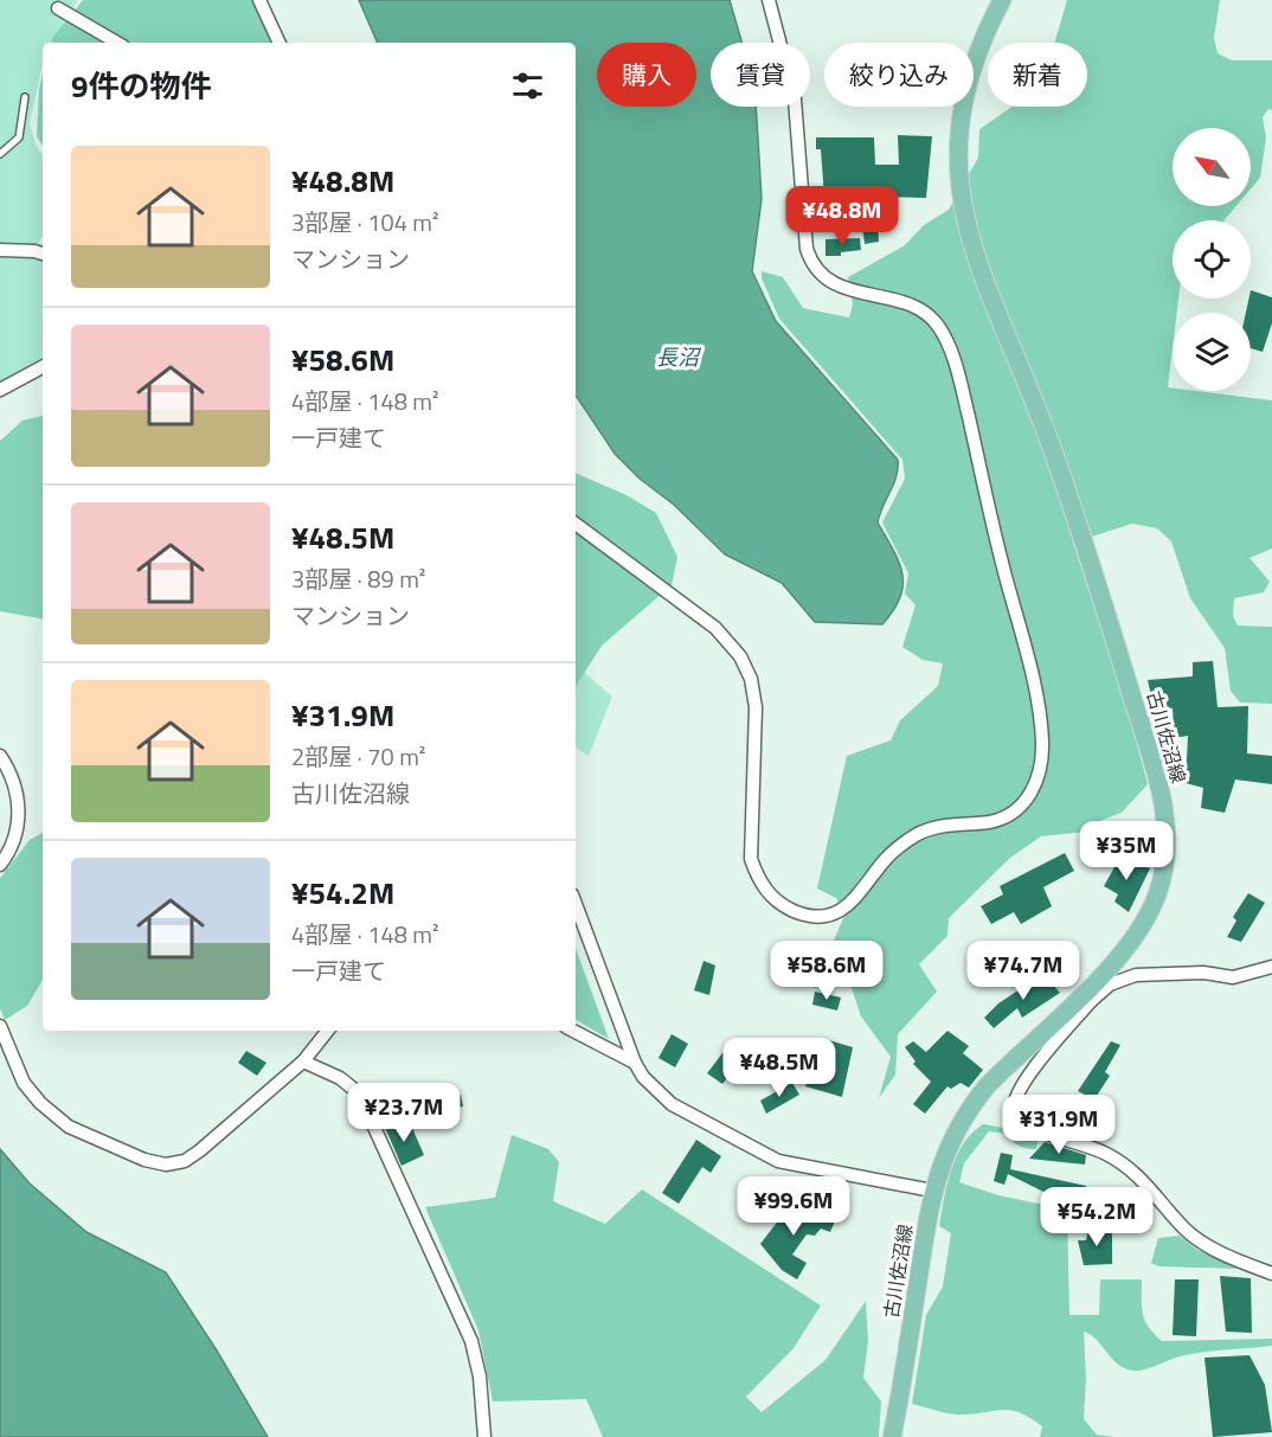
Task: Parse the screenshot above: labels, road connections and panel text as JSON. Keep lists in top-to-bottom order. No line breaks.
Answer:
{"streets":{"main road":["古川佐沼線"]},"water":["長沼"],"north":"top left","page":{"chip":["購入","賃貸","絞り込み","新着"],"heading":"9件の物件","list":[{"name":"¥48.8M","note":"3部屋 · 104 m² · マンション"},{"name":"¥58.6M","note":"4部屋 · 148 m² · 一戸建て"},{"name":"¥48.5M","note":"3部屋 · 89 m² · マンション"},{"name":"¥31.9M","note":"2部屋 · 70 m² · 古川佐沼線"},{"name":"¥54.2M","note":"4部屋 · 148 m² · 一戸建て"}],"price":["¥48.8M","¥35M","¥58.6M","¥74.7M","¥48.5M","¥23.7M","¥31.9M","¥99.6M","¥54.2M"]}}
